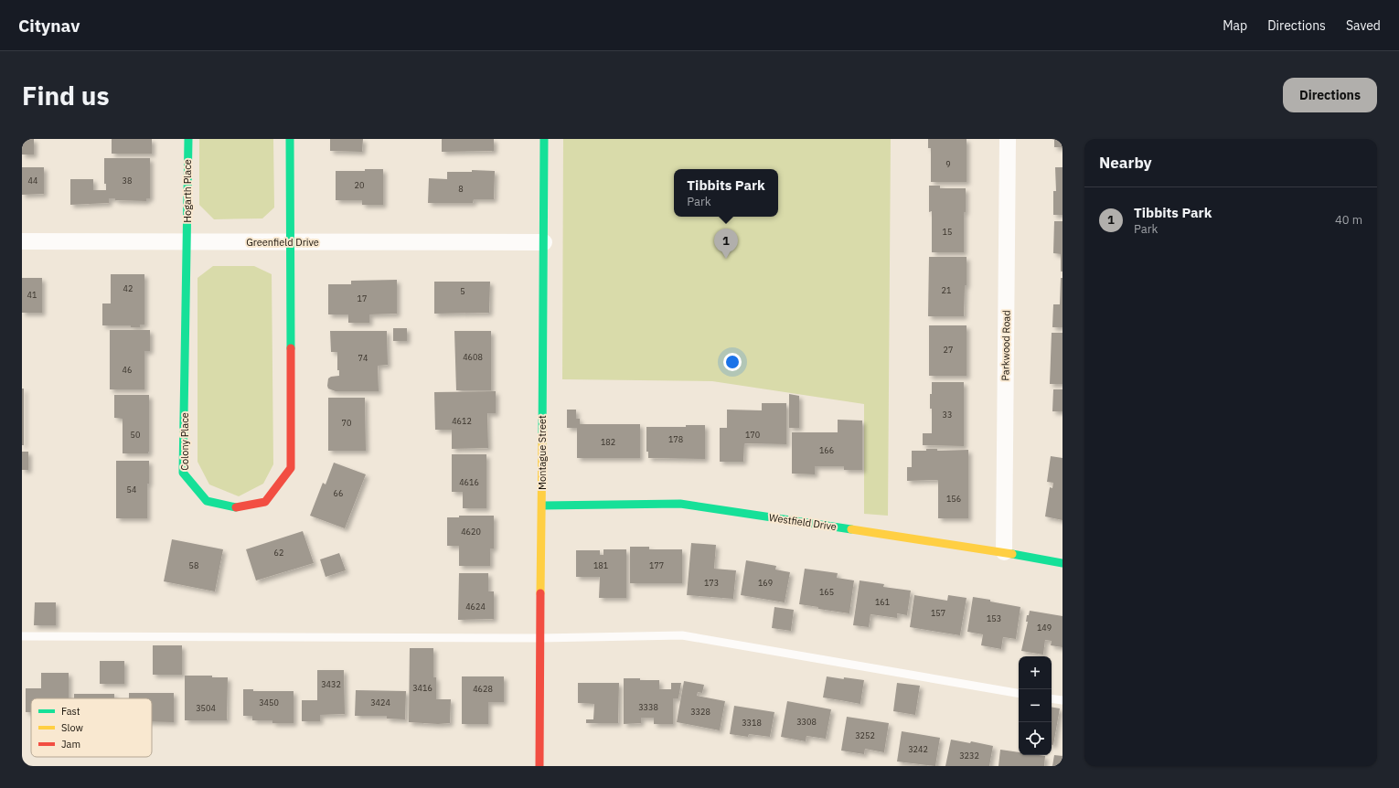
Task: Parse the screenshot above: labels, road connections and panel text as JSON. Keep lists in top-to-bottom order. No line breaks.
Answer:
{"streets":{"street":["Hogarth Place","Greenfield Drive","Parkwood Road","Colony Place","Montague Street","Westfield Drive"]},"crossings":[["Hogarth Place","Greenfield Drive"],["Hogarth Place","Colony Place"],["Greenfield Drive","Colony Place"],["Greenfield Drive","Montague Street"],["Parkwood Road","Westfield Drive"],["Montague Street","Westfield Drive"]],"house_numbers":["9","44","38","20","8","15","42","21","5","41","17","27","4608","74","46","33","4612","70","50","170","178","182","166","4616","54","66","156","4620","62","58","181","177","173","169","165","161","4624","157","153","149","3432","3416","4628","3450","3424","3338","3504","3328","3308","3318","3252","3242","3232"],"legend":["Fast","Slow","Jam"],"page":{"header":"Citynav","nav":["Map","Directions","Saved"],"buttons":"Directions","title":"Find us","heading":"Nearby","popup":["Tibbits Park","Park"],"list":[{"mark":"1","name":"Tibbits Park","note":"Park","value":"40 m"}],"pins":"1","map_buttons":["+","−"]}}
